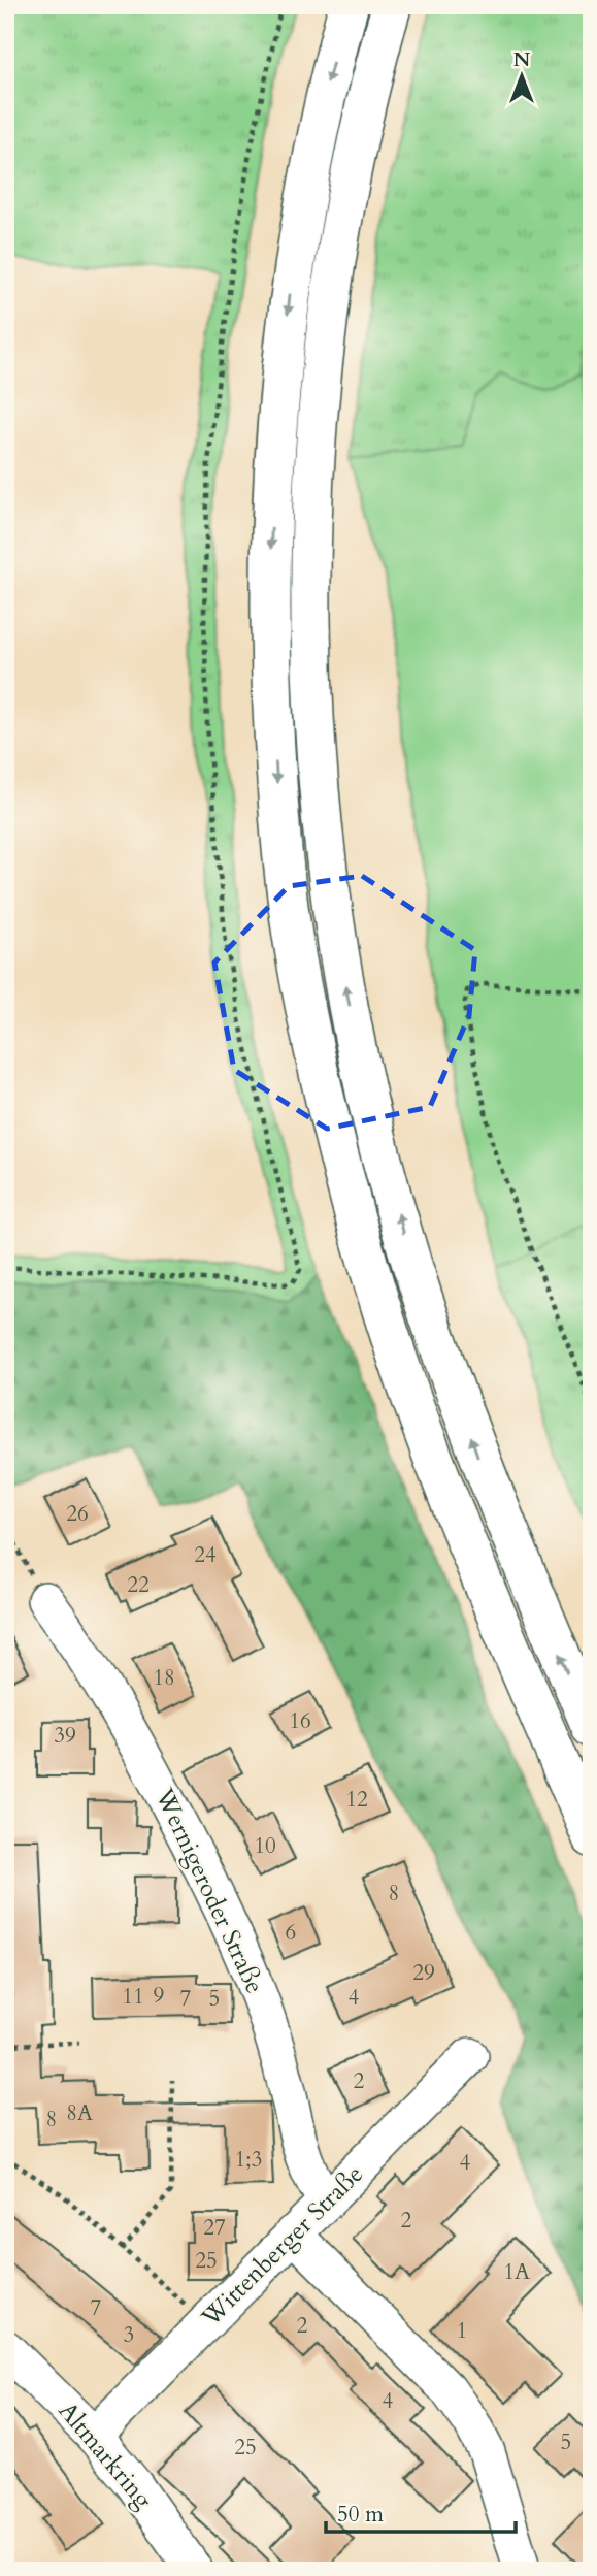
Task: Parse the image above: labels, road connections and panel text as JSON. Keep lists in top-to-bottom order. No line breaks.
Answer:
{"streets":{"street":["Wernigeroder Straße","Wittenberger Straße","Altmarkring"]},"crossings":[["Wernigeroder Straße","Wittenberger Straße"],["Wittenberger Straße","Altmarkring"]],"house_numbers":["26","24","22","18","16","39","12","10","8","6","29","9","11","4","7","5","2","8A","8","1;3","4","2","27","25","1A","7","2","1","3","4","5","25"],"scale_bar":"50 m","north":"top"}
